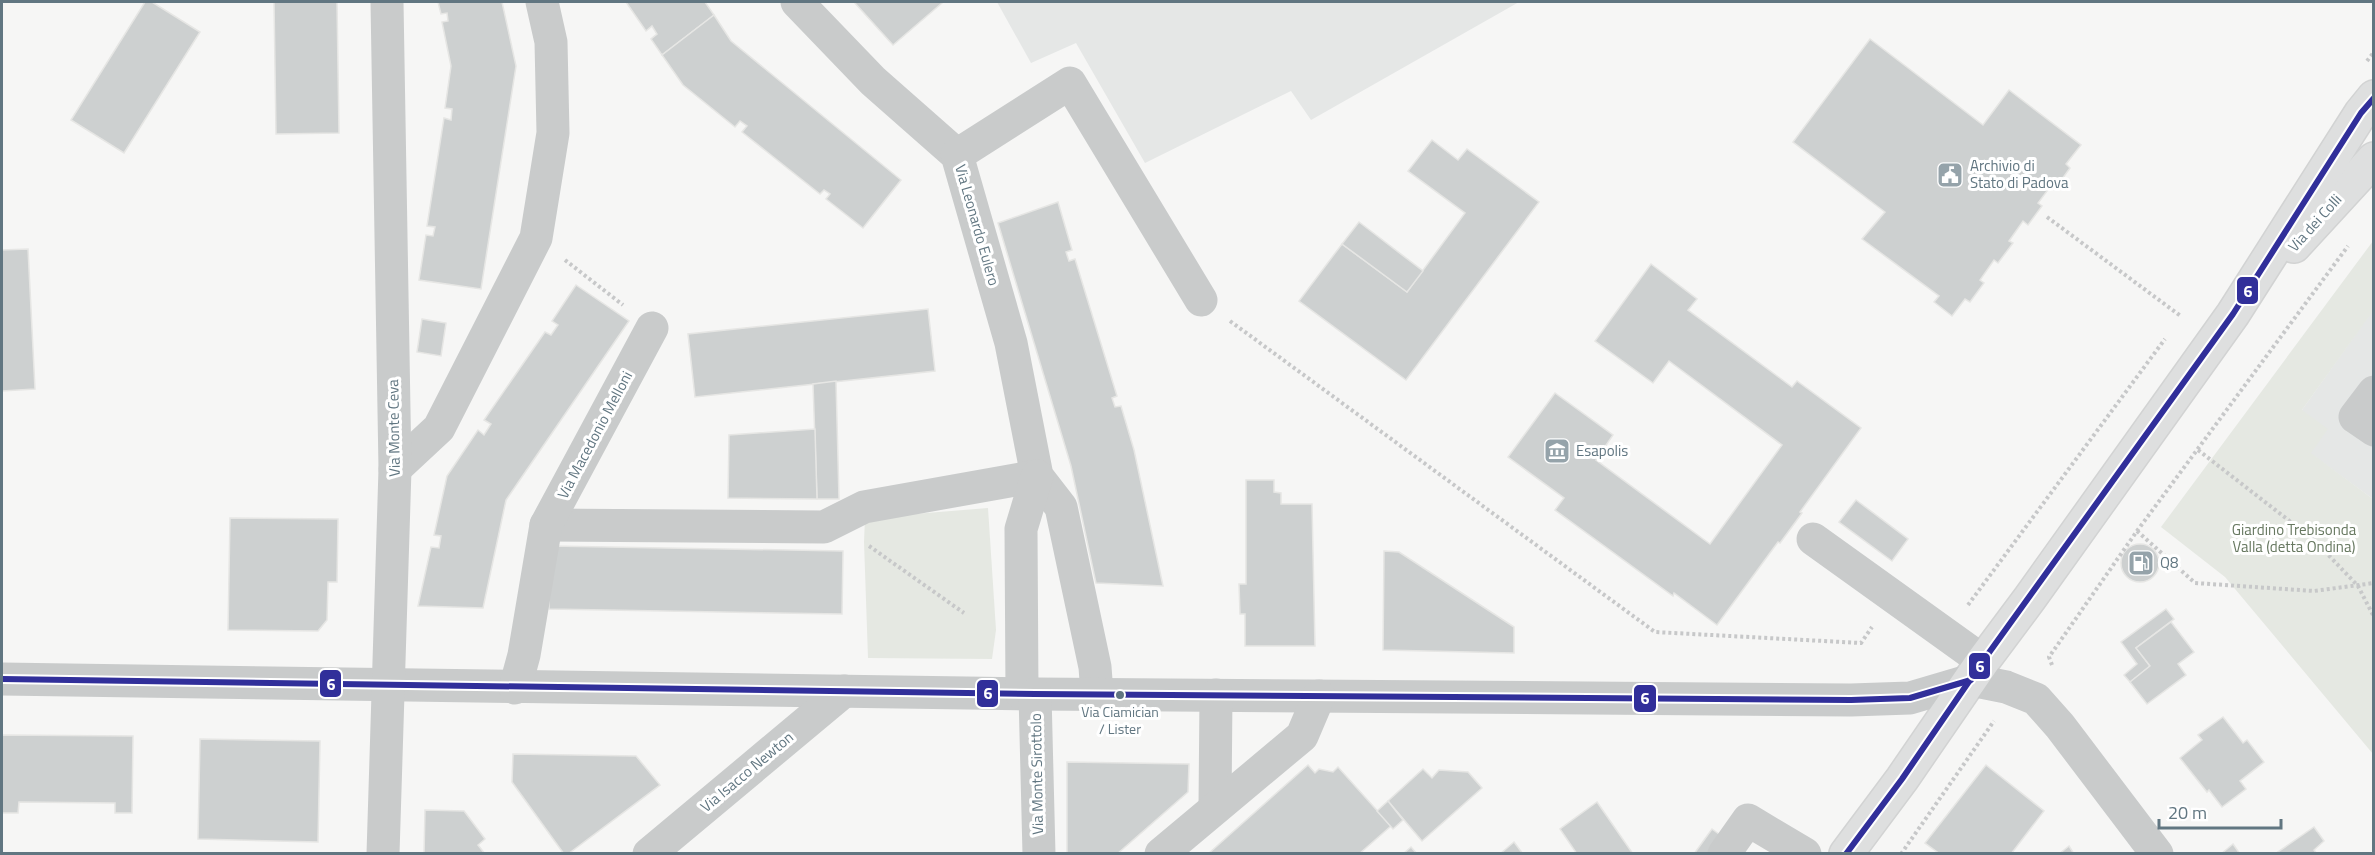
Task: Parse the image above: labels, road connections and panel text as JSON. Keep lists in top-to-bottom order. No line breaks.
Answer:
{"streets":{"main road":["Via dei Colli"],"street":["Via Leonardo Eulero","Via Monte Ceva","Via Macedonio Melloni","Via Isacco Newton","Via Monte Sirottolo"]},"crossings":[["Via Leonardo Eulero","Via Monte Sirottolo"]],"parks":["Giardino Trebisonda Valla (detta Ondina)"],"places":{"public building":["Archivio di Stato di Padova"],"museum":["Esapolis"],"fuel station":["Q8"],"other":["Via Ciamician / Lister"]},"lines":["transit line 6"],"scale_bar":"20 m"}
